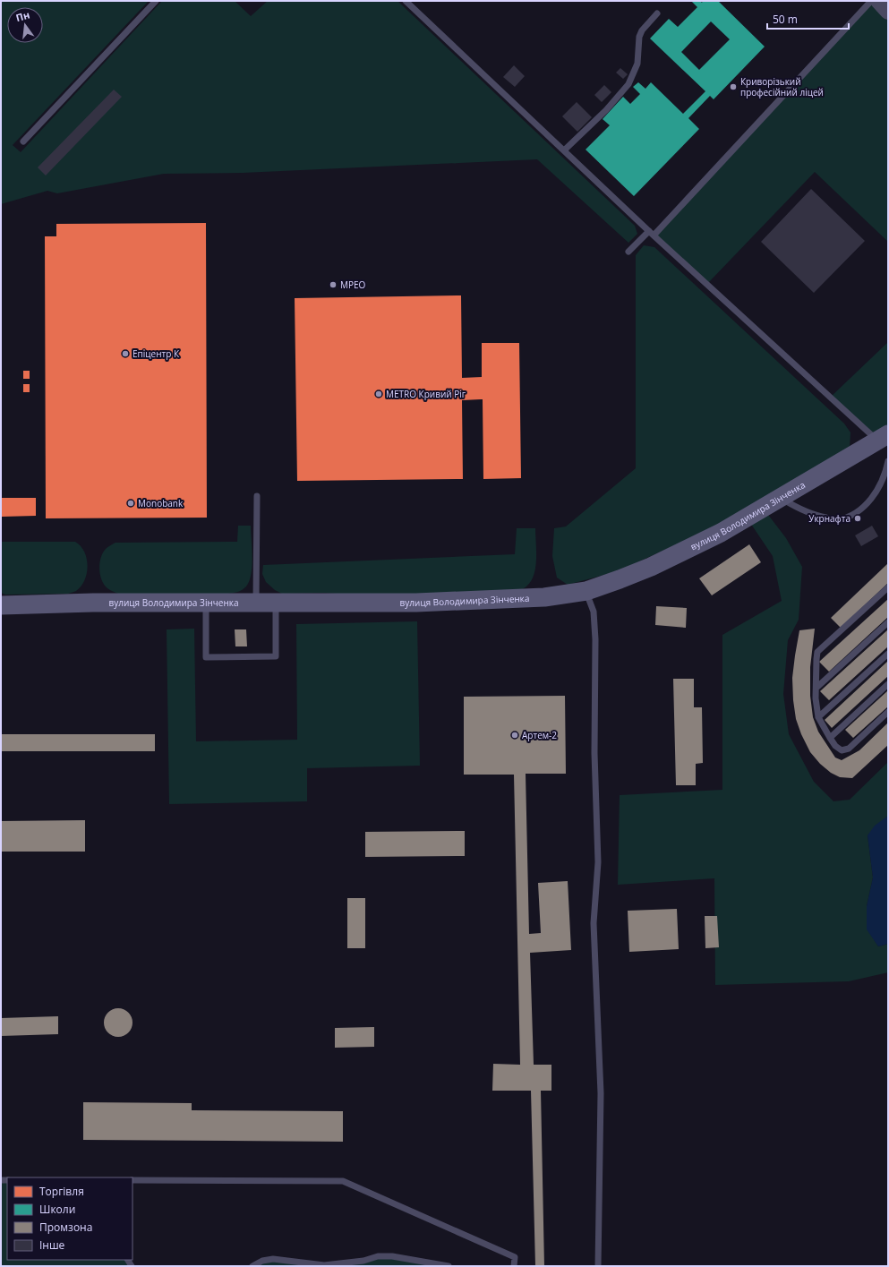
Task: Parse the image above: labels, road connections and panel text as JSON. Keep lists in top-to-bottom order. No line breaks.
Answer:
{"streets":{"main road":["вулиця Володимира Зінченка"]},"places":["Криворізький професійний ліцей","МРЕО","Епіцентр К","METRO Кривий Ріг","Monobank","Укрнафта","Артем-2"],"legend":["Торгівля","Школи","Промзона","Інше"],"scale_bar":"50 m","north":"top"}
